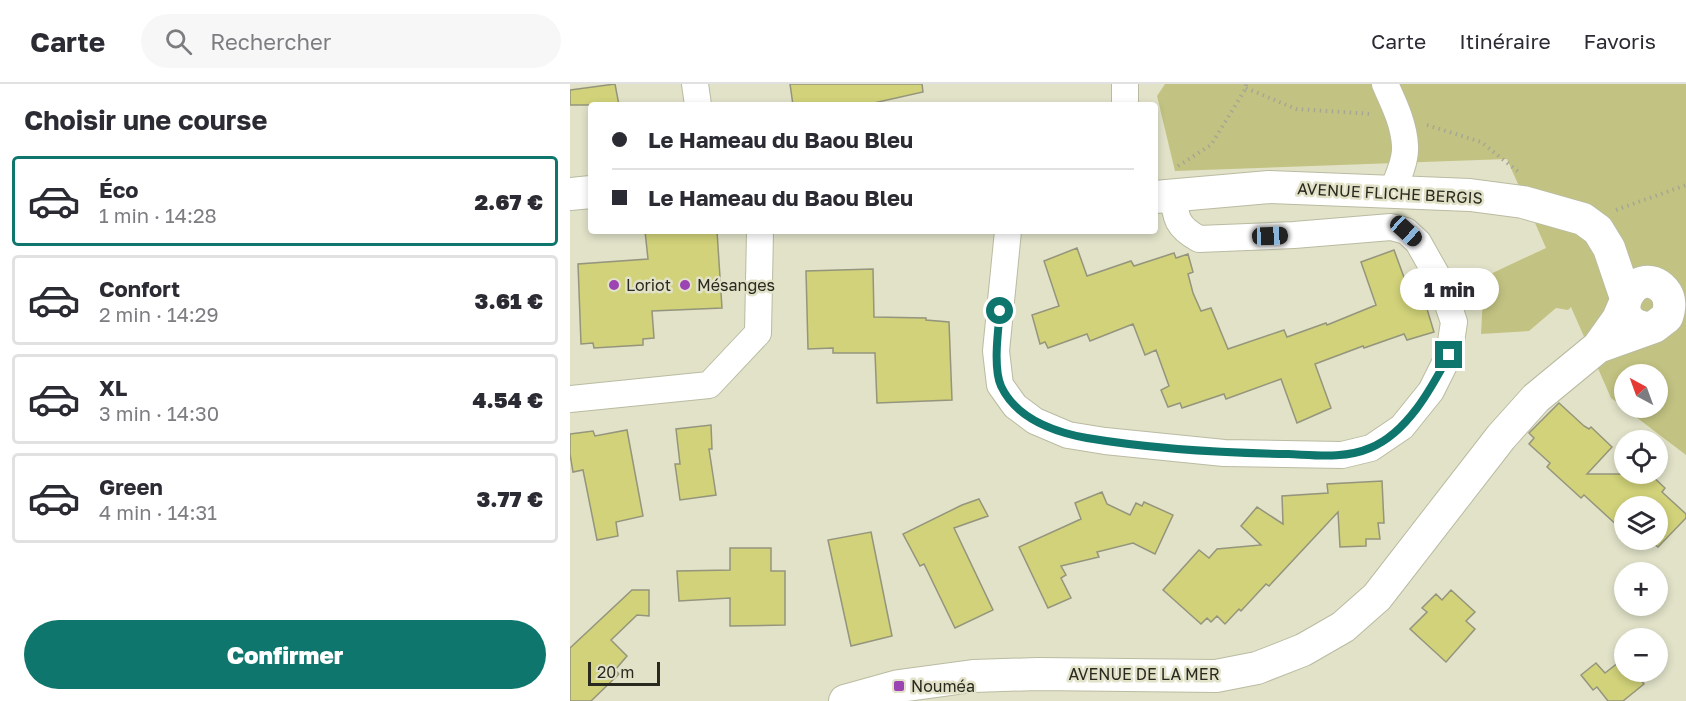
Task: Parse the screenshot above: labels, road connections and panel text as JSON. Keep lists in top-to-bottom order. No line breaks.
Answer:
{"streets":{"street":["AVENUE FLICHE BERGIS","AVENUE DE LA MER"]},"crossings":[["AVENUE FLICHE BERGIS","AVENUE DE LA MER"]],"places":{"other":["Loriot","Mésanges"],"transit":["Nouméa"]},"scale_bar":"20 m","north":"top left","page":{"header":"Carte","search":"Rechercher","nav":["Carte","Itinéraire","Favoris"],"heading":"Choisir une course","banner":["Le Hameau du Baou Bleu","Le Hameau du Baou Bleu"],"list":[{"name":"Éco","note":"1 min · 14:28","value":"2.67 €"},{"name":"Confort","note":"2 min · 14:29","value":"3.61 €"},{"name":"XL","note":"3 min · 14:30","value":"4.54 €"},{"name":"Green","note":"4 min · 14:31","value":"3.77 €"}],"bubble":"1 min","map_buttons":["+","−"],"buttons":"Confirmer","scale":"20 m"}}
